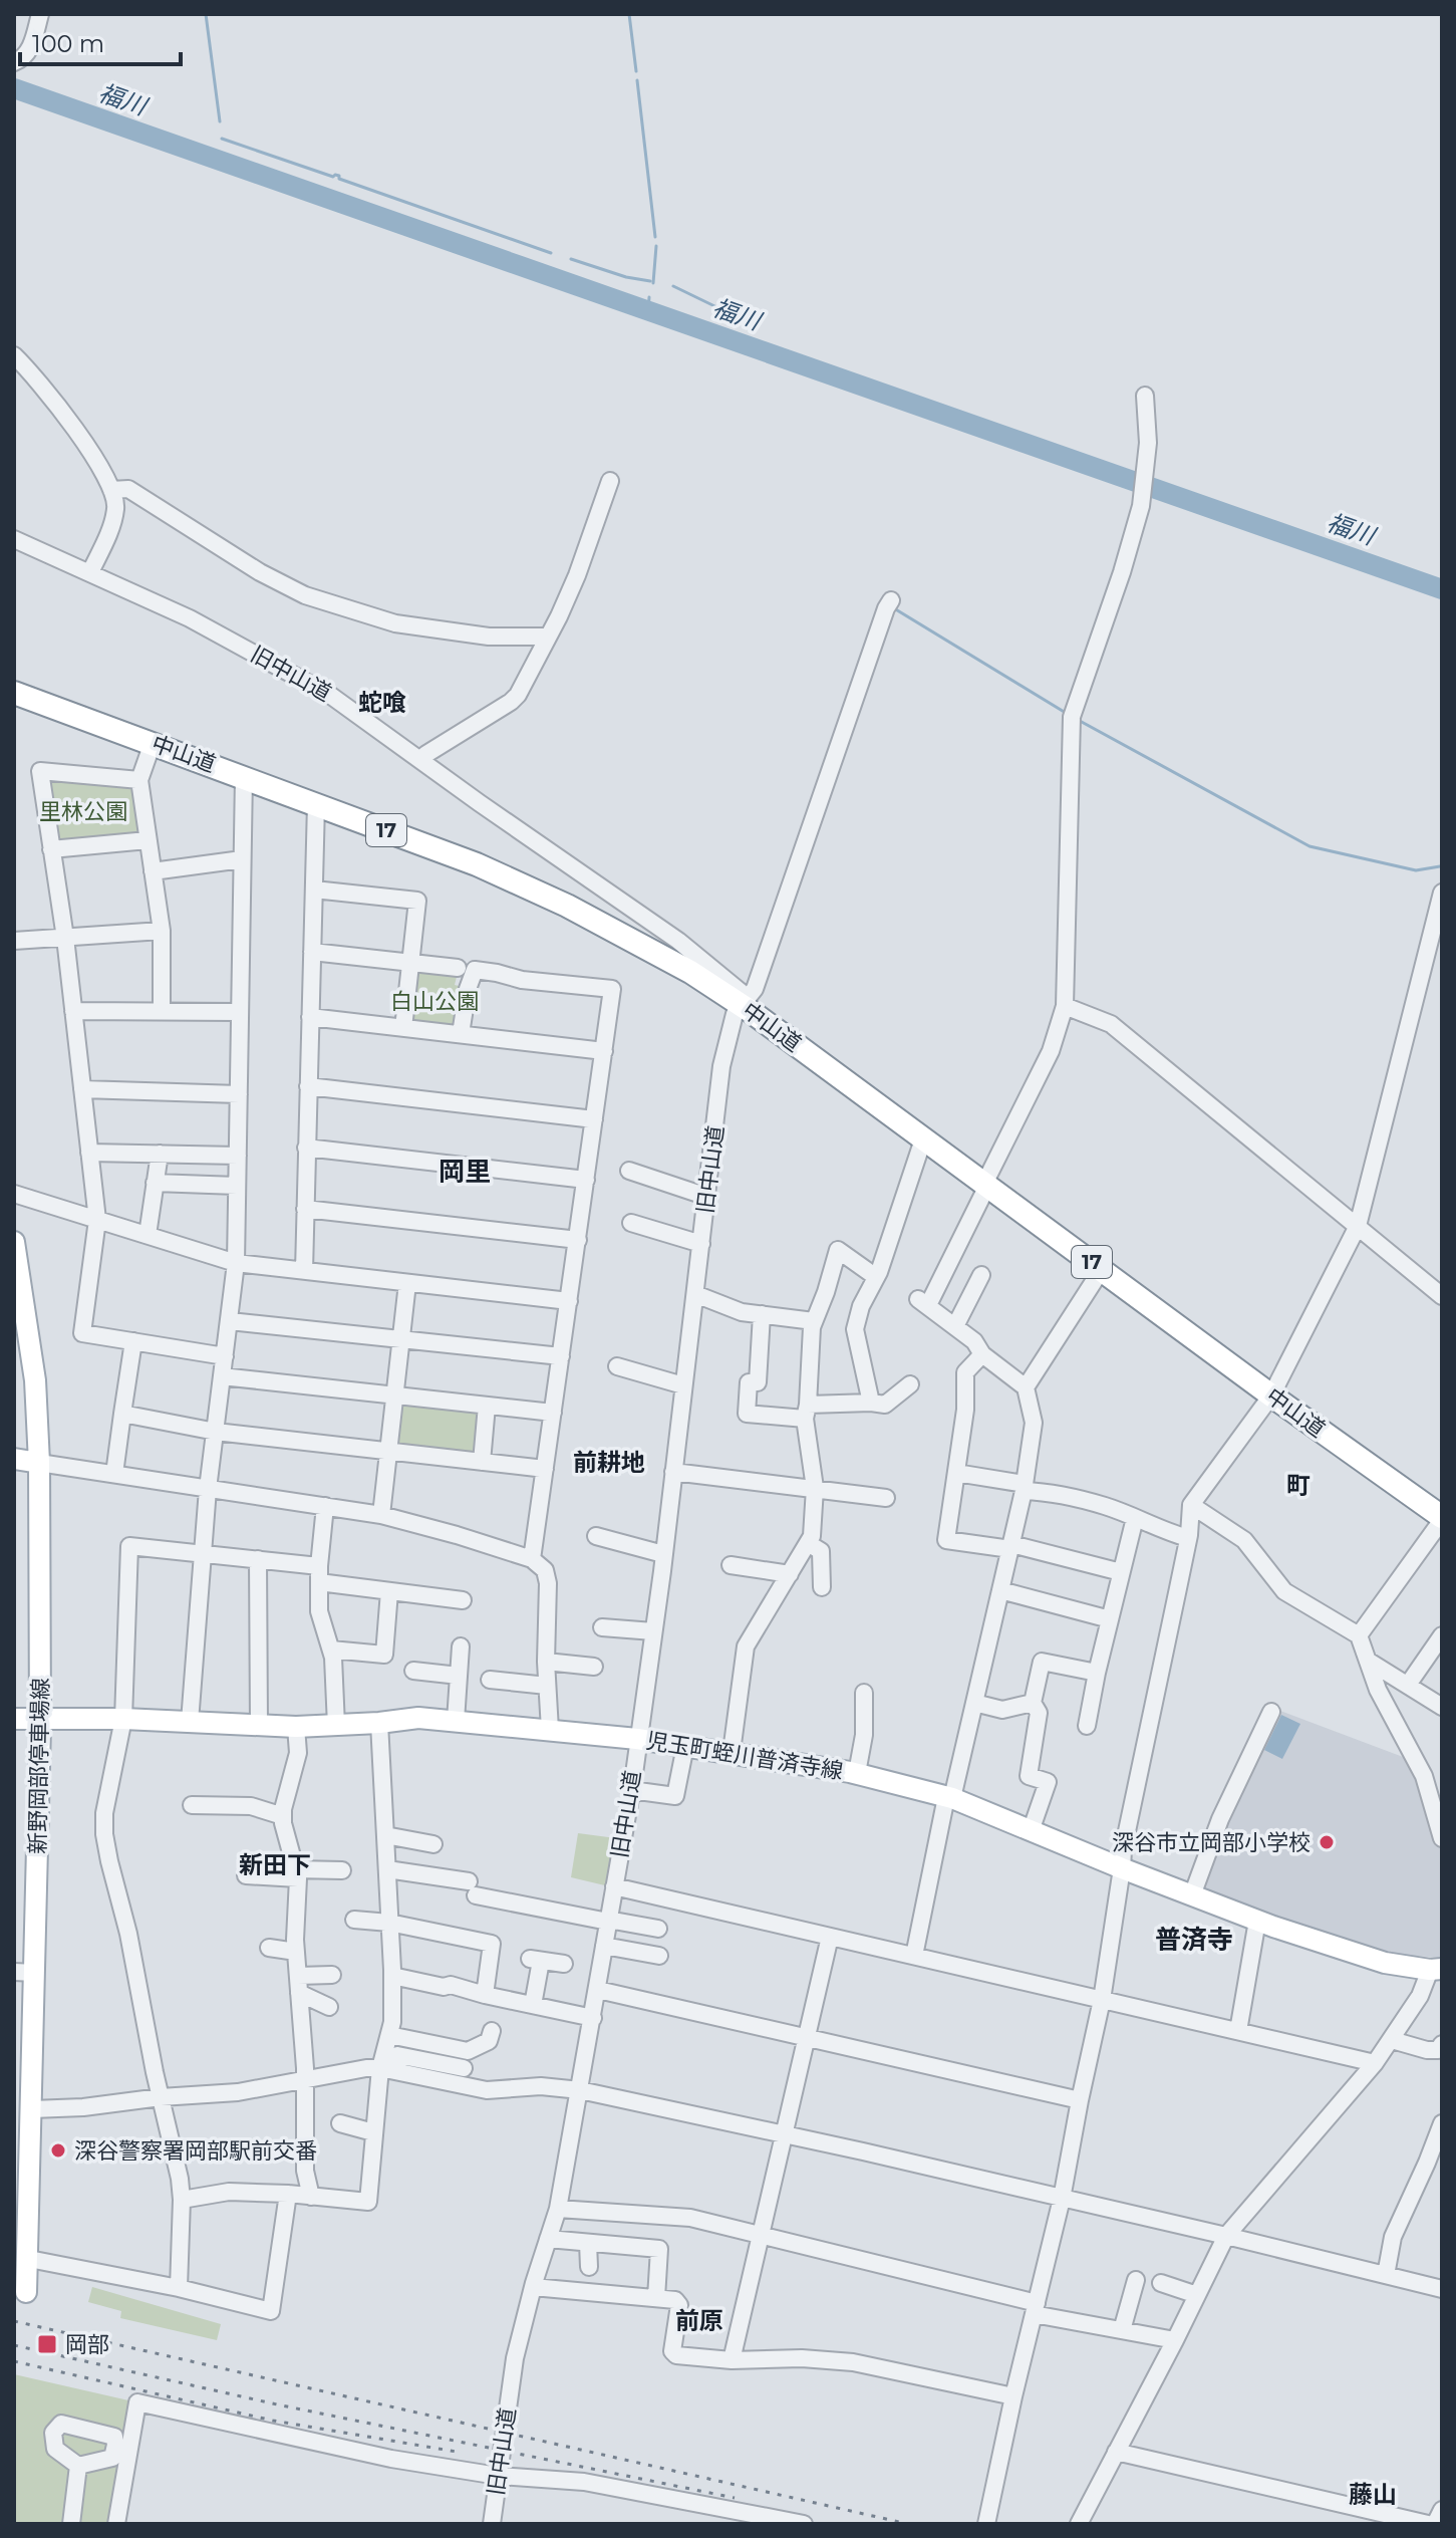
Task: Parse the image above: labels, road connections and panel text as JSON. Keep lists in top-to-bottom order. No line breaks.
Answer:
{"streets":{"highway":["中山道","17"],"main road":["児玉町蛭川普済寺線","新野岡部停車場線"],"street":["旧中山道"]},"crossings":[["旧中山道","中山道"],["旧中山道","児玉町蛭川普済寺線"],["児玉町蛭川普済寺線","新野岡部停車場線"]],"districts":["蛇喰","岡里","前耕地","町","新田下","普済寺","前原","藤山"],"water":["福川"],"parks":["里林公園","白山公園"],"places":{"other":["深谷市立岡部小学校","深谷警察署岡部駅前交番"],"transit":["岡部"]},"scale_bar":"100 m"}
